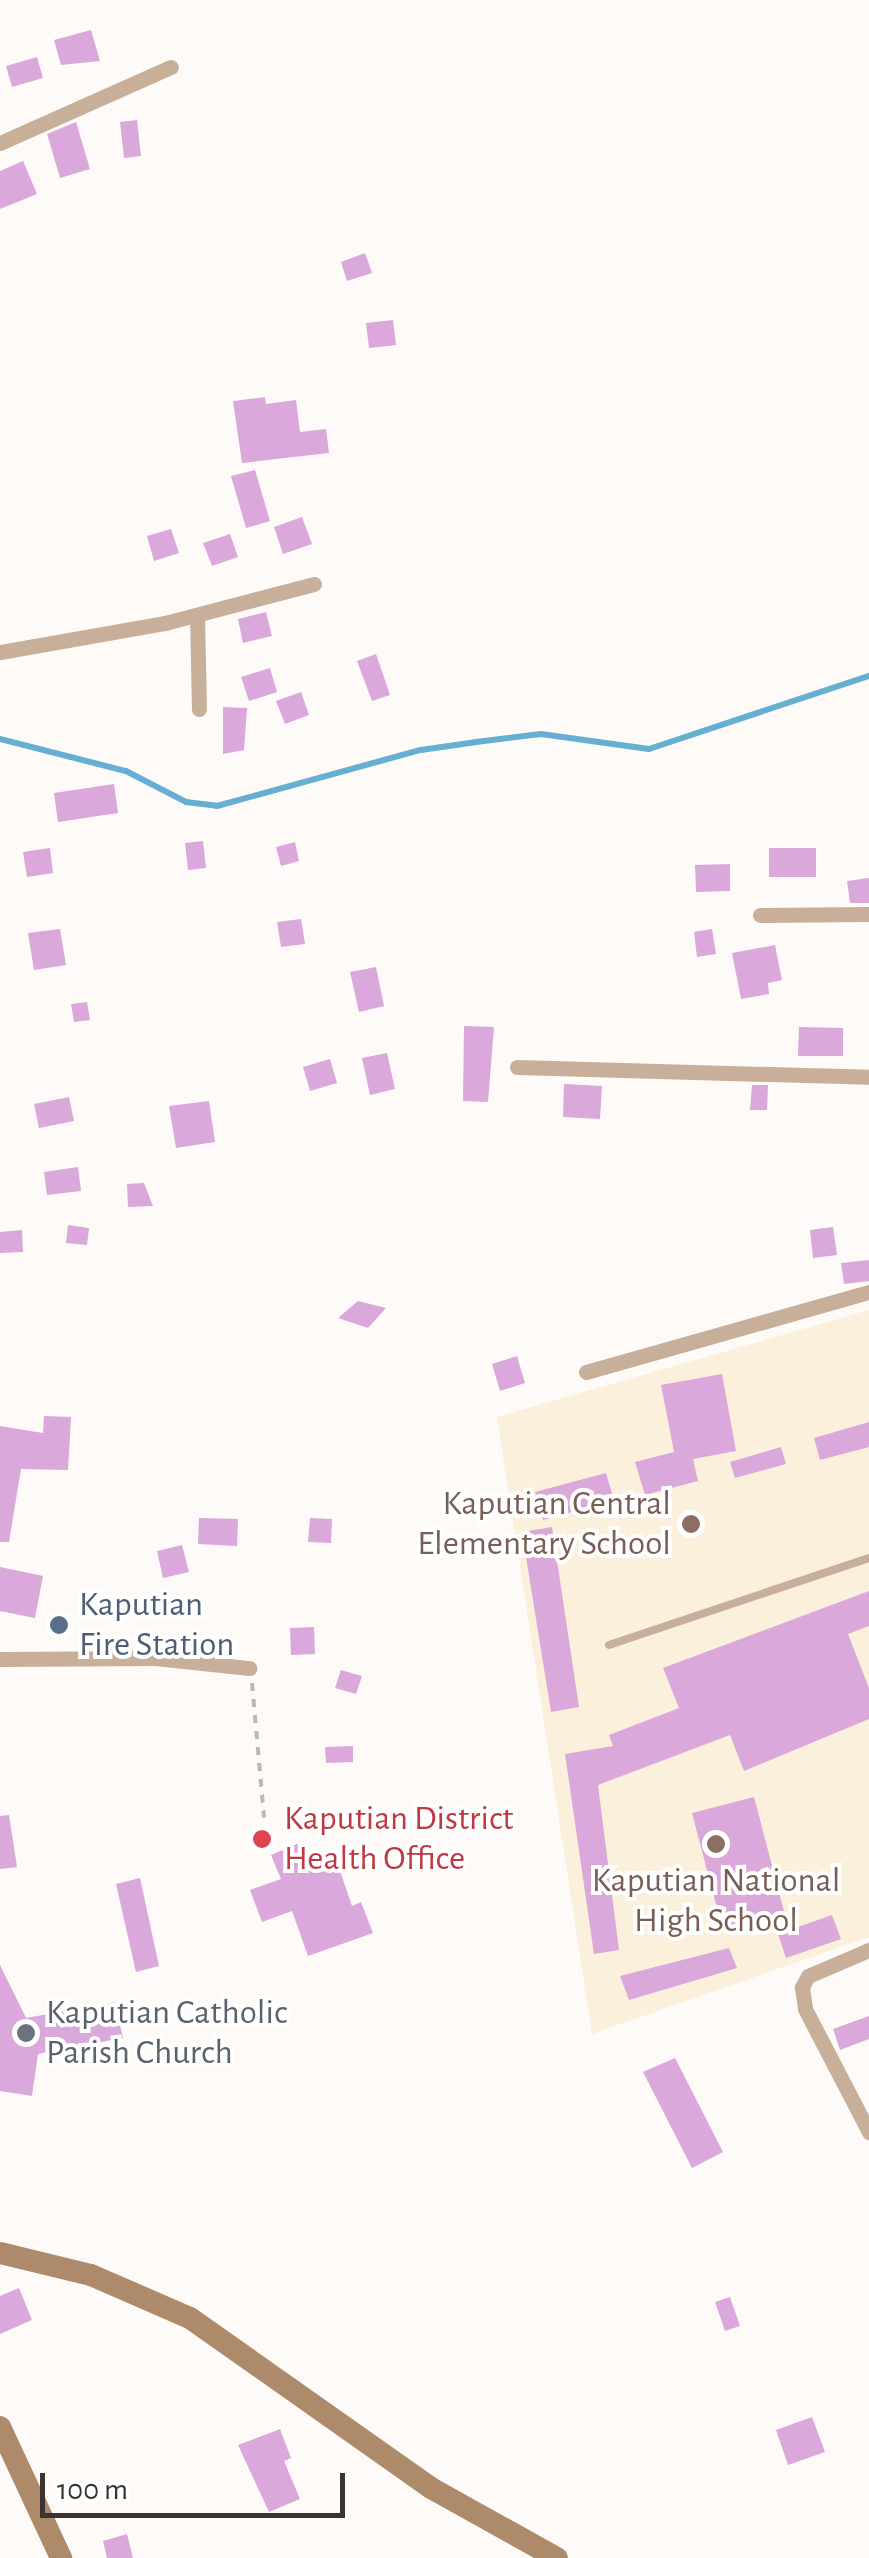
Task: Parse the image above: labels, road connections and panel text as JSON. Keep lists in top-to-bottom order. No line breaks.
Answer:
{"places":["Kaputian Central Elementary School","Kaputian Fire Station","Kaputian District Health Office","Kaputian National High School","Kaputian Catholic Parish Church"],"scale_bar":"100 m"}
